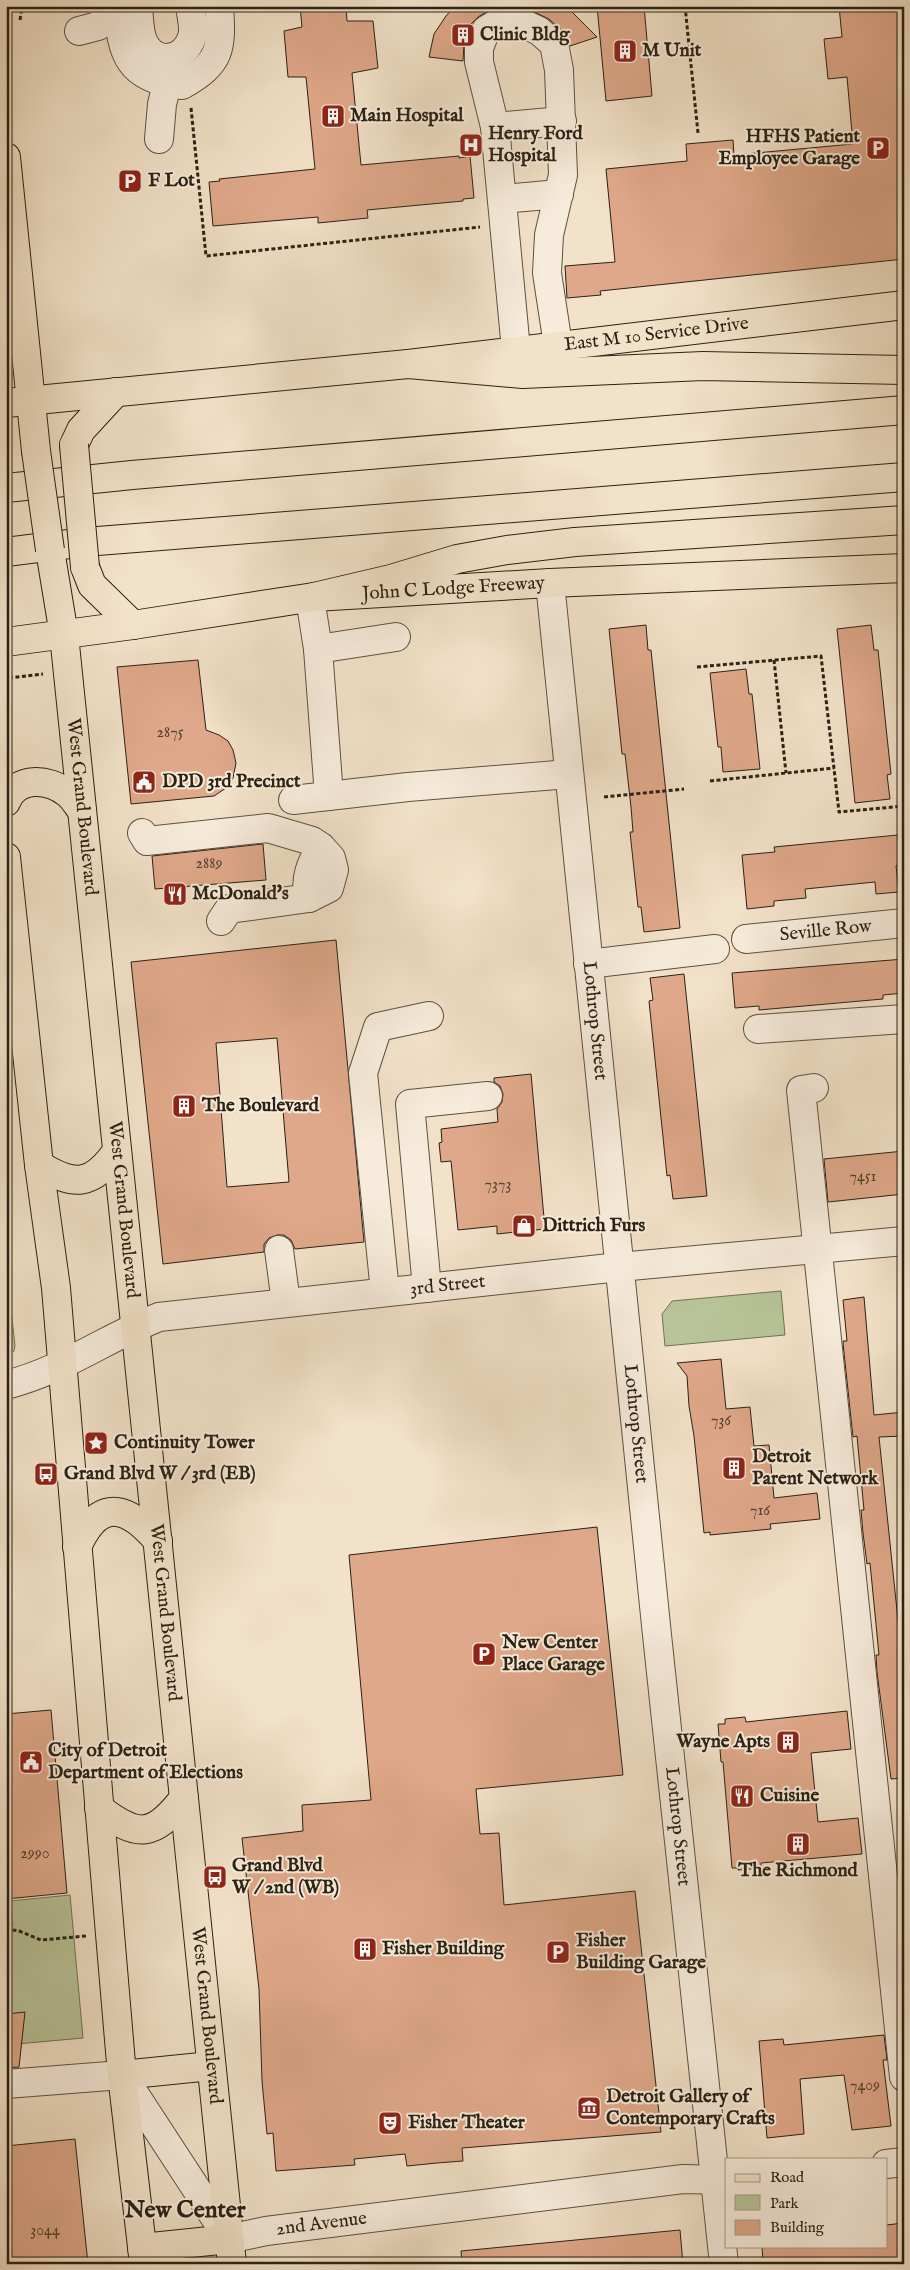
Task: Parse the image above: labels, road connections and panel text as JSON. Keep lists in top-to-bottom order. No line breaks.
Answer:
{"streets":{"main road":["East M 10 Service Drive","John C Lodge Freeway","West Grand Boulevard"],"street":["Seville Row","Lothrop Street","3rd Street","2nd Avenue"]},"crossings":[["John C Lodge Freeway","West Grand Boulevard"],["John C Lodge Freeway","Lothrop Street"],["West Grand Boulevard","3rd Street"],["West Grand Boulevard","2nd Avenue"],["Lothrop Street","3rd Street"],["Lothrop Street","2nd Avenue"]],"districts":["New Center"],"places":{"building":["Clinic Bldg","M Unit","Main Hospital","The Boulevard","Detroit Parent Network","Wayne Apts","The Richmond","Fisher Building"],"hospital":["Henry Ford Hospital"],"parking":["HFHS Patient Employee Garage","F Lot","New Center Place Garage","Fisher Building Garage"],"public building":["DPD 3rd Precinct","City of Detroit Department of Elections"],"restaurant":["McDonald's","Cuisine"],"shop":["Dittrich Furs"],"place":["Continuity Tower"],"bus stop":["Grand Blvd W / 3rd (EB)","Grand Blvd W / 2nd (WB)"],"museum":["Detroit Gallery of Contemporary Crafts"],"theatre":["Fisher Theater"]},"house_numbers":["2875","2889","7451","7373","736","716","2990","7409","3044"],"legend":["Road","Park","Building"]}
